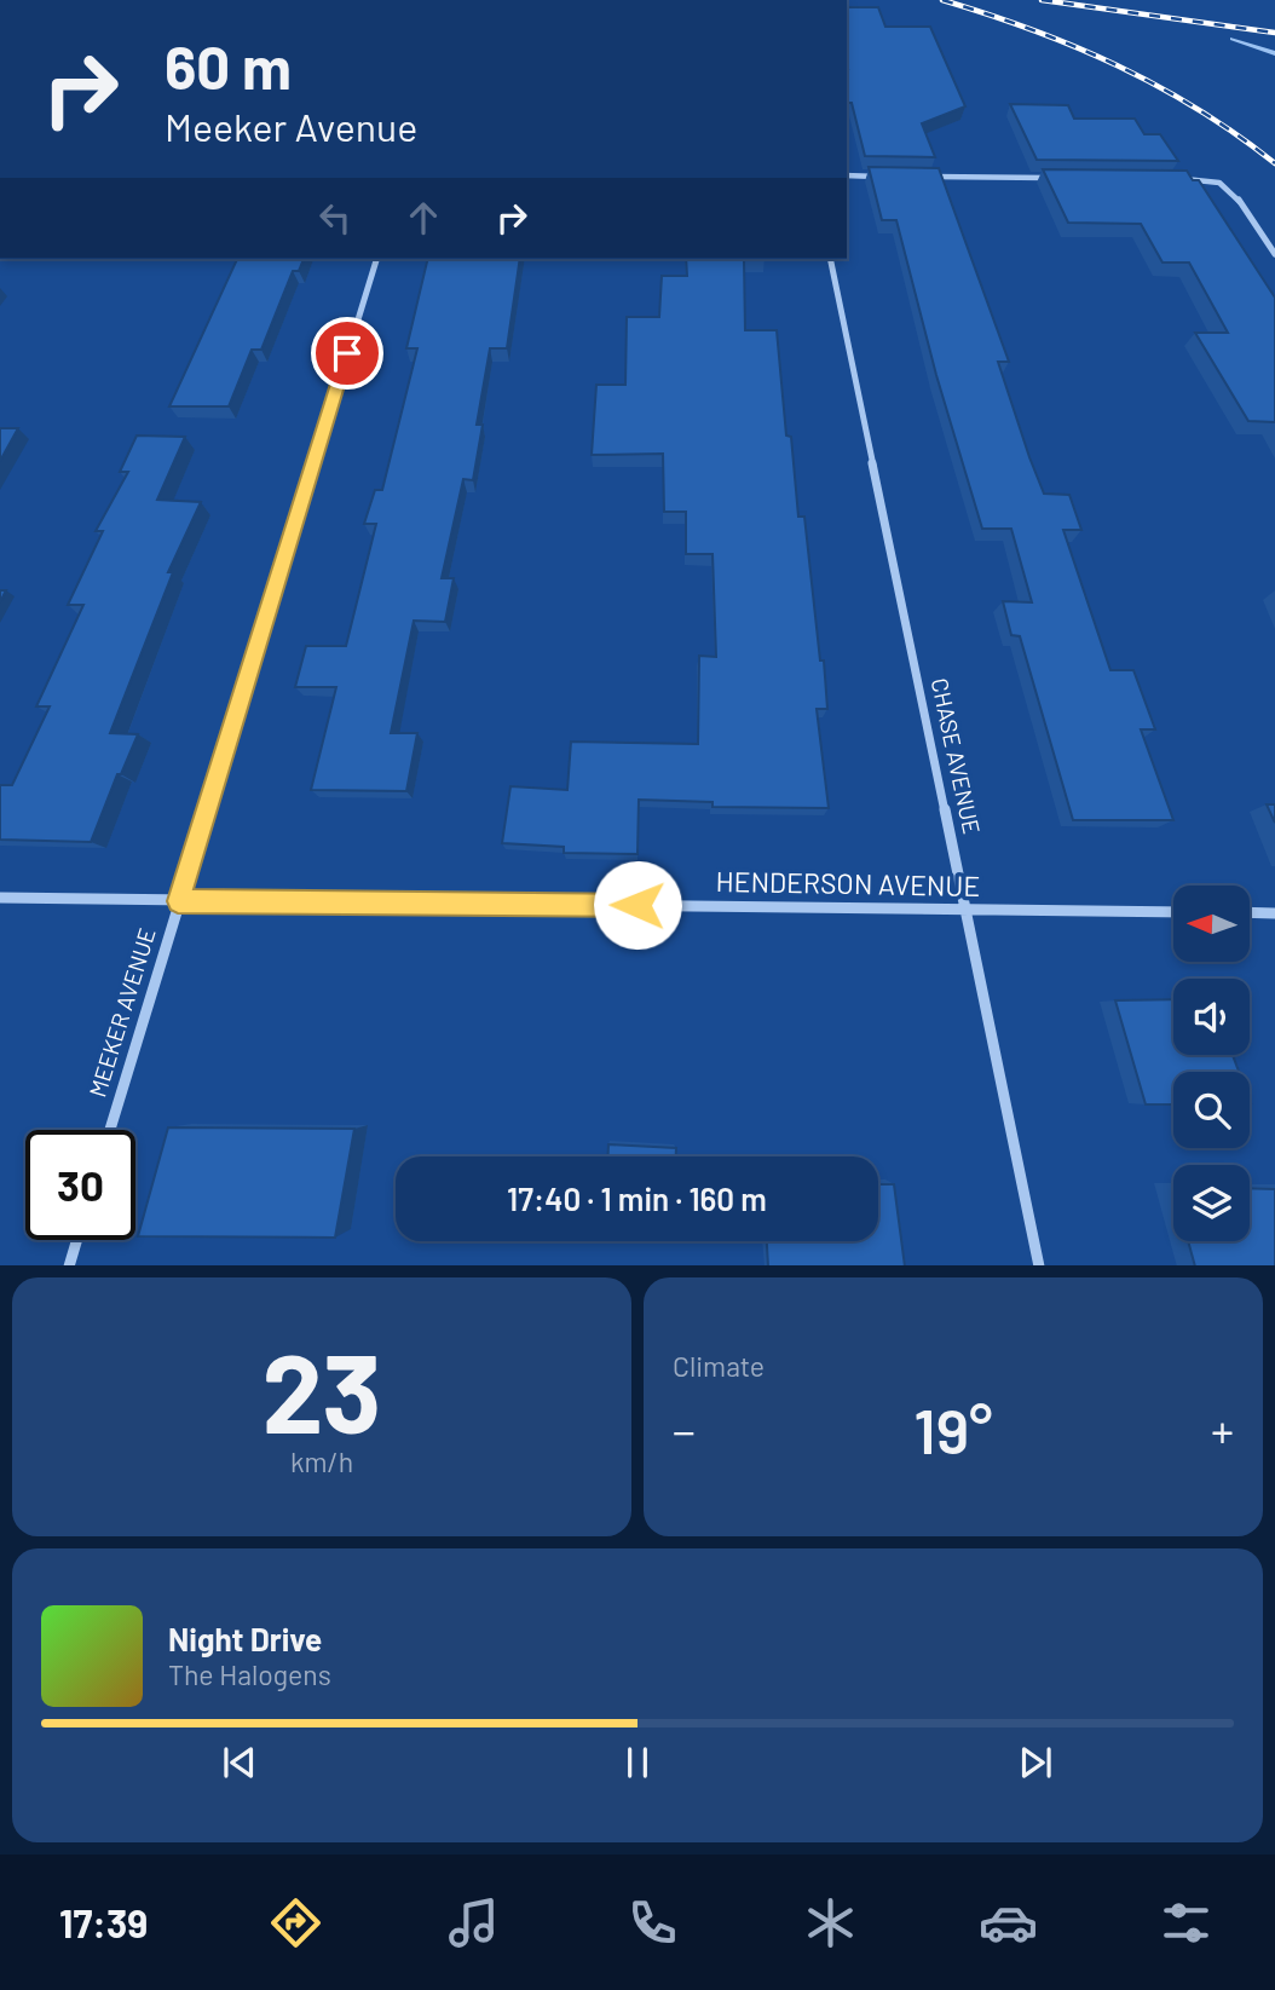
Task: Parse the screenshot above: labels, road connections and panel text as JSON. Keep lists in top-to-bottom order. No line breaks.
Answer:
{"streets":{"street":["CHASE AVENUE","HENDERSON AVENUE","MEEKER AVENUE"]},"crossings":[["CHASE AVENUE","HENDERSON AVENUE"],["HENDERSON AVENUE","MEEKER AVENUE"]],"north":"left","page":{"turn":["60 m","Meeker Avenue"],"limit":"30","trip":"17:40 · 1 min · 160 m","tile":[["23","km/h"],"Climate"],"heat":["−","19°","+"],"song":["Night Drive","The Halogens"],"tabs":"17:39"}}
